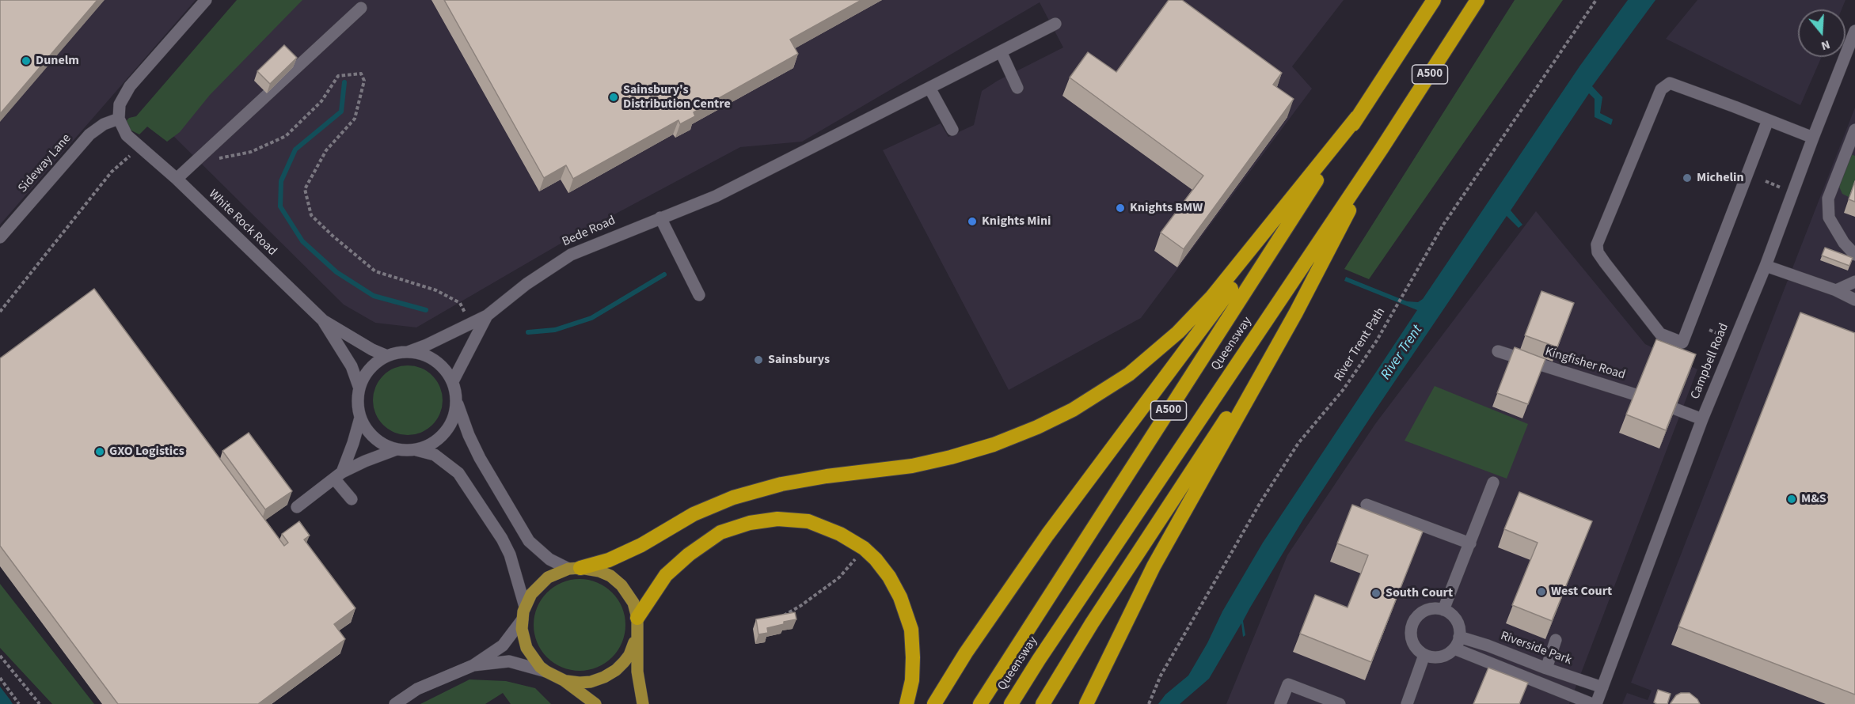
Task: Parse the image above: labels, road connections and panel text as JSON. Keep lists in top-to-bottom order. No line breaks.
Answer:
{"streets":{"highway":["A500","Queensway"],"street":["Sideway Lane","White Rock Road","Bede Road","Campbell Road","Kingfisher Road","Riverside Park"],"path":["River Trent Path"]},"crossings":[["Sideway Lane","White Rock Road"],["White Rock Road","Bede Road"],["Campbell Road","Riverside Park"]],"water":["River Trent"],"places":["Dunelm","Sainsbury's Distribution Centre","Michelin","Knights BMW","Knights Mini","Sainsburys","GXO Logistics","M&S","West Court","South Court"],"north":"bottom"}
